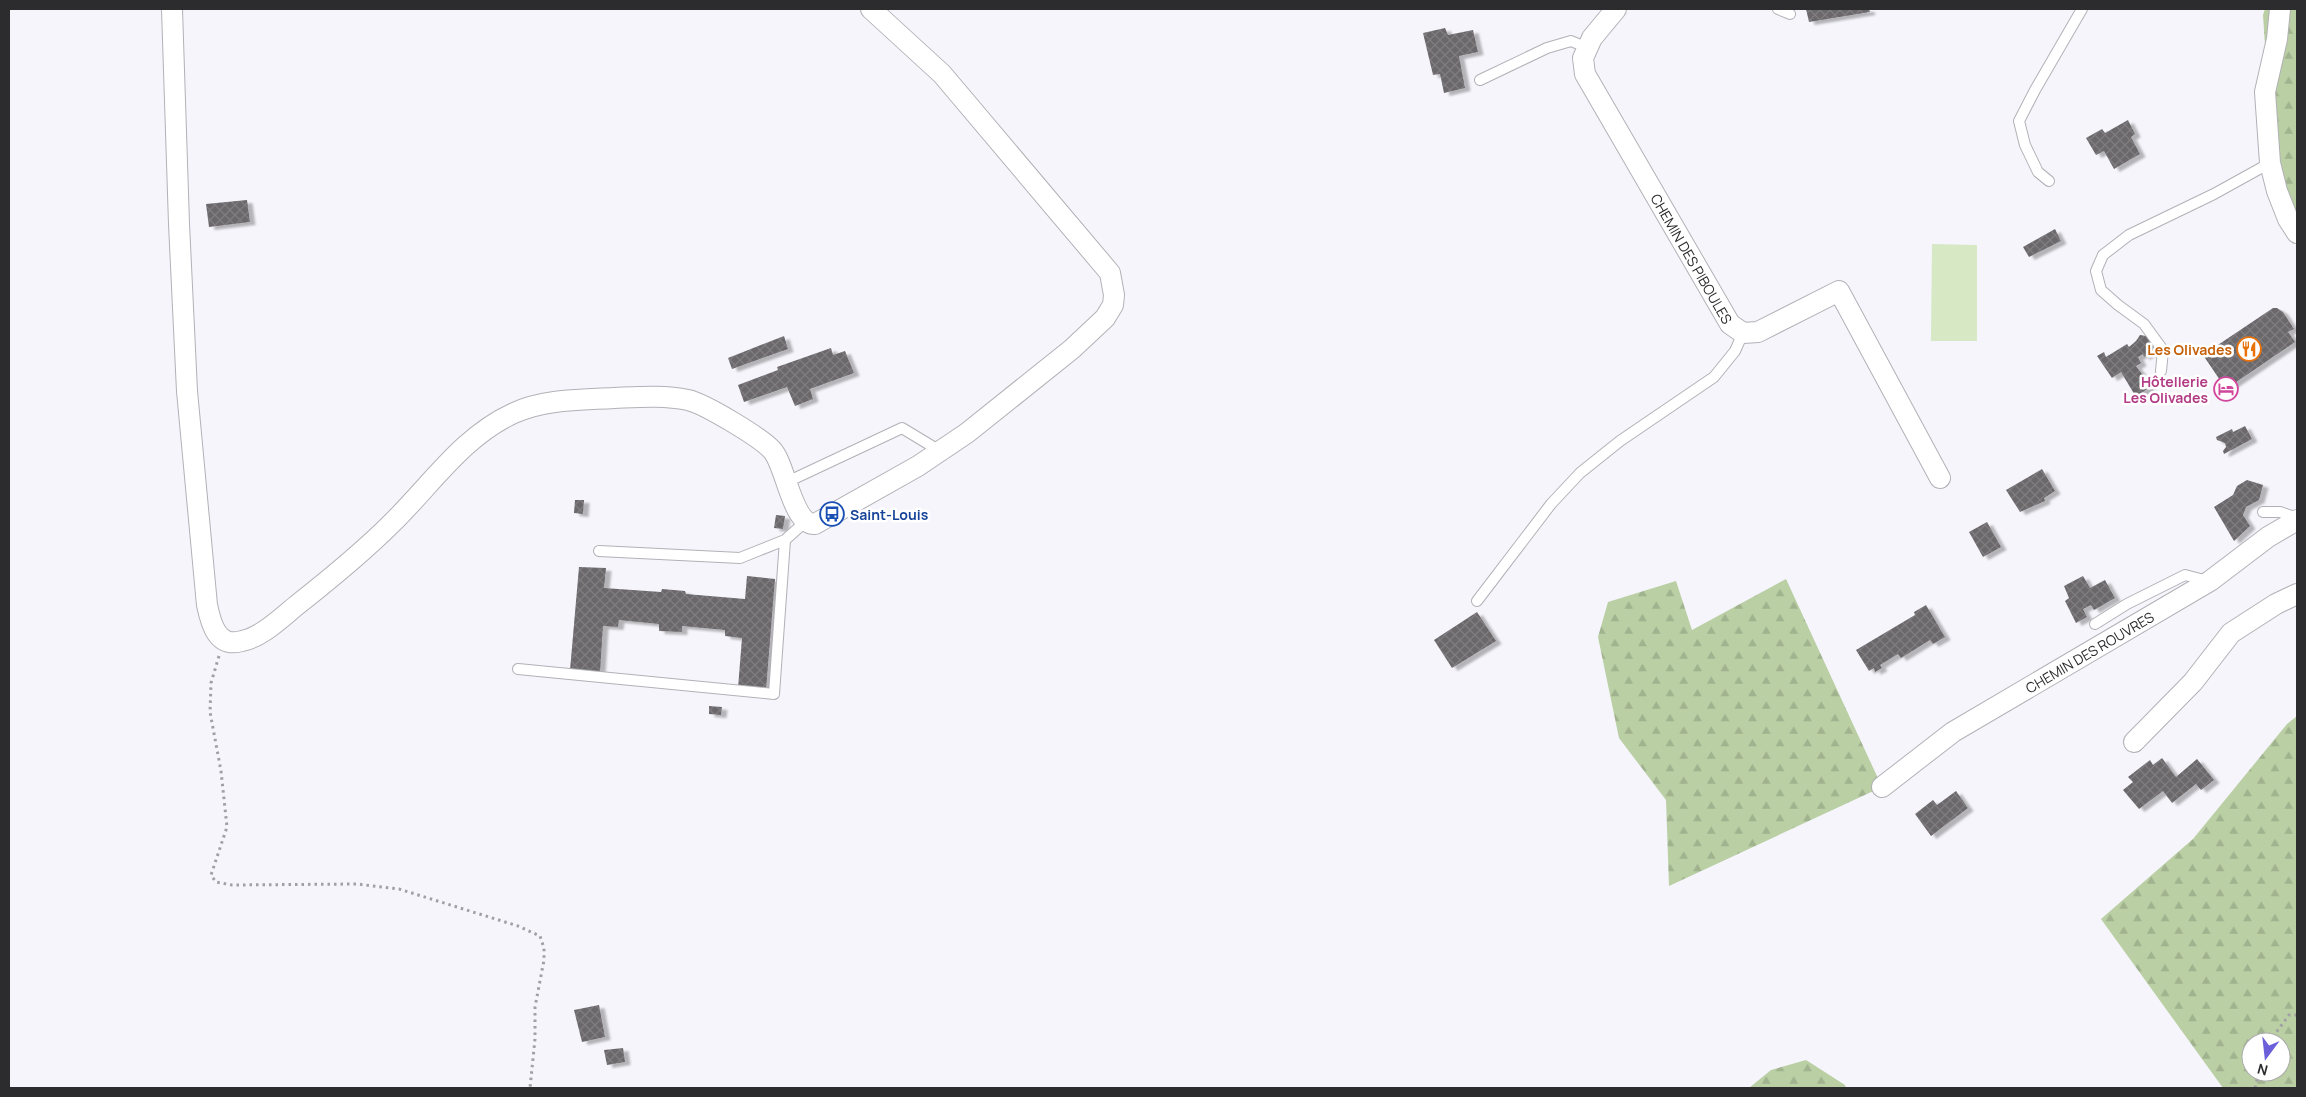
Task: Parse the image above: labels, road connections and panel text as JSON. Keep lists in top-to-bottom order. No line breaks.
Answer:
{"streets":{"street":["CHEMIN DES PIBOULES","CHEMIN DES ROUVRES"]},"places":{"restaurant":["Les Olivades"],"hotel":["Hôtellerie Les Olivades"],"bus stop":["Saint-Louis"]},"north":"bottom"}
